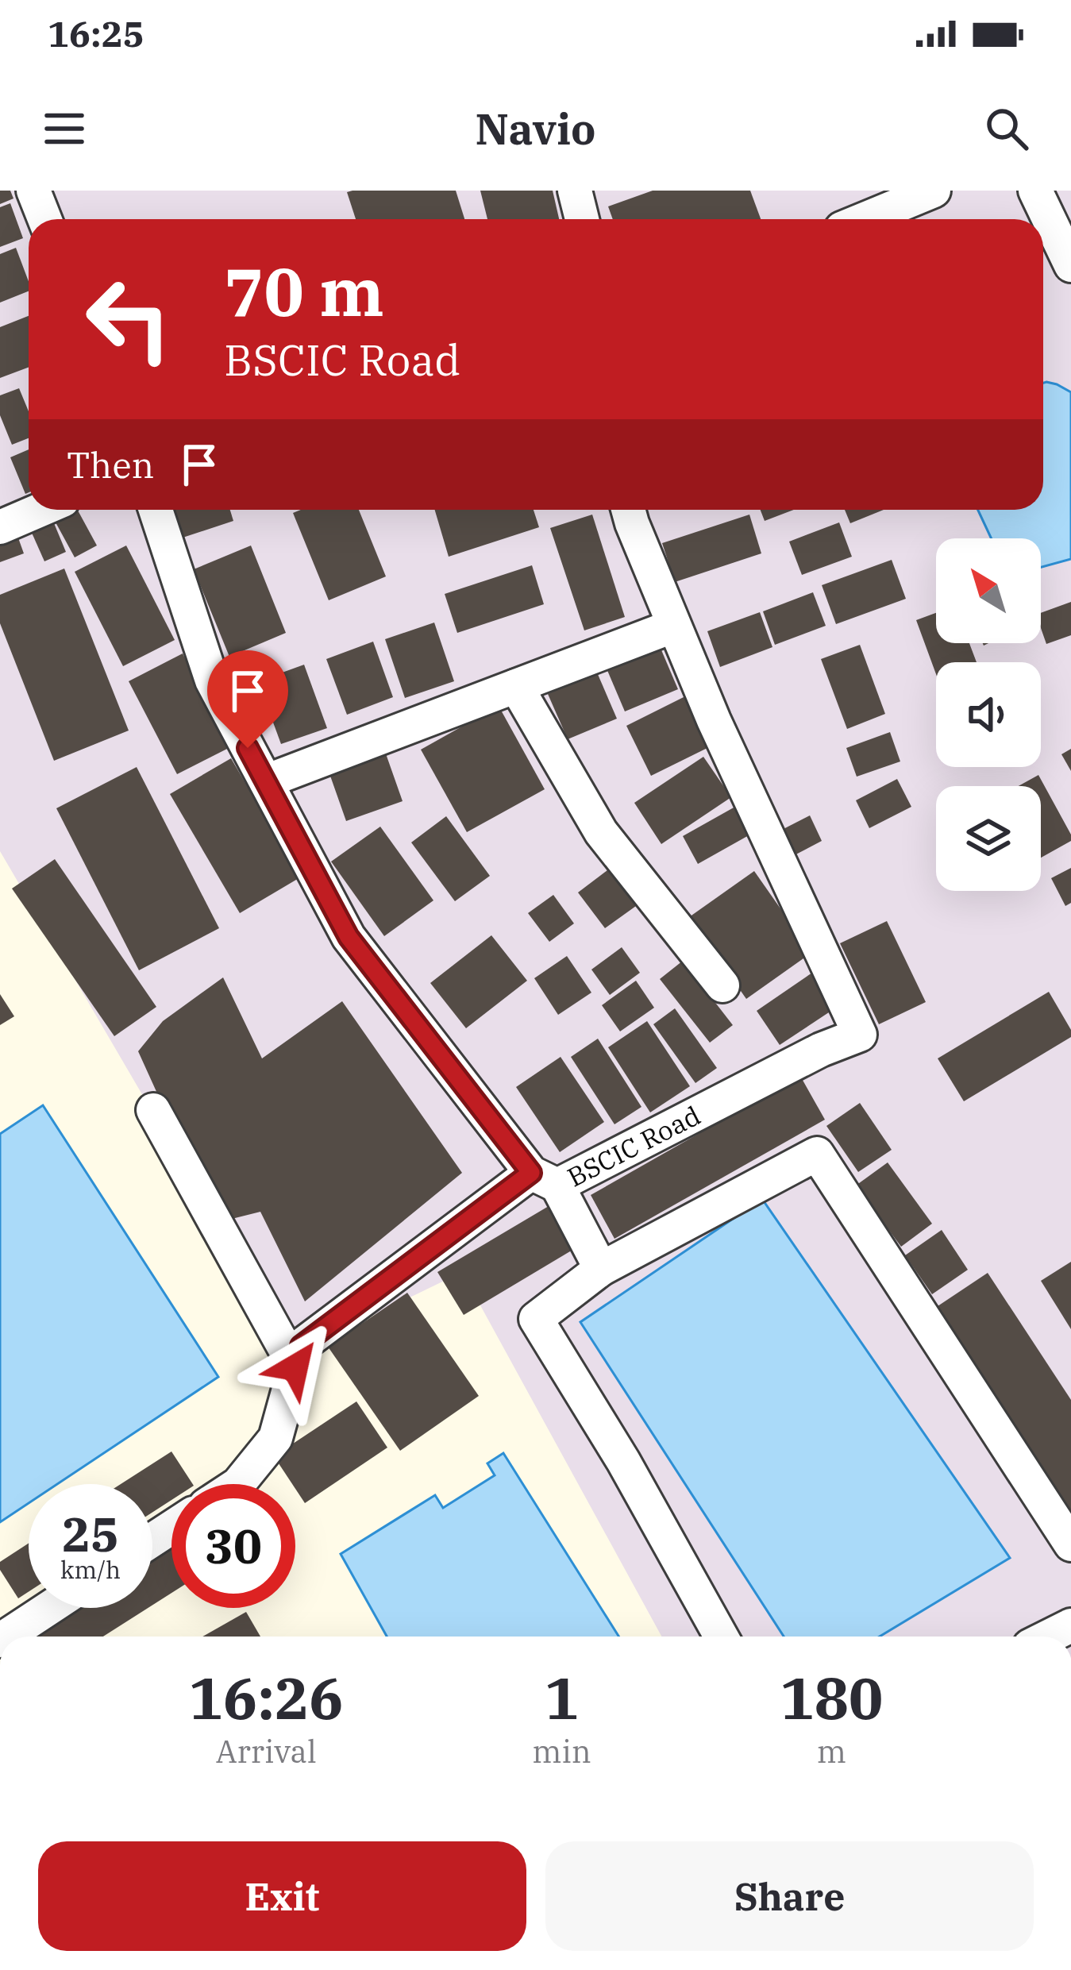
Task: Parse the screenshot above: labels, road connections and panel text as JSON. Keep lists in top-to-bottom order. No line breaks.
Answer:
{"streets":{"street":["BSCIC Road"]},"north":"top left","page":{"status":"16:25","header":"Navio","turn":["70 m","BSCIC Road"],"then":"Then","speed":"25 km/h","limit":"30","eta":["16:26","Arrival","1","min","180","m"],"buttons":["Exit","Share"]}}
